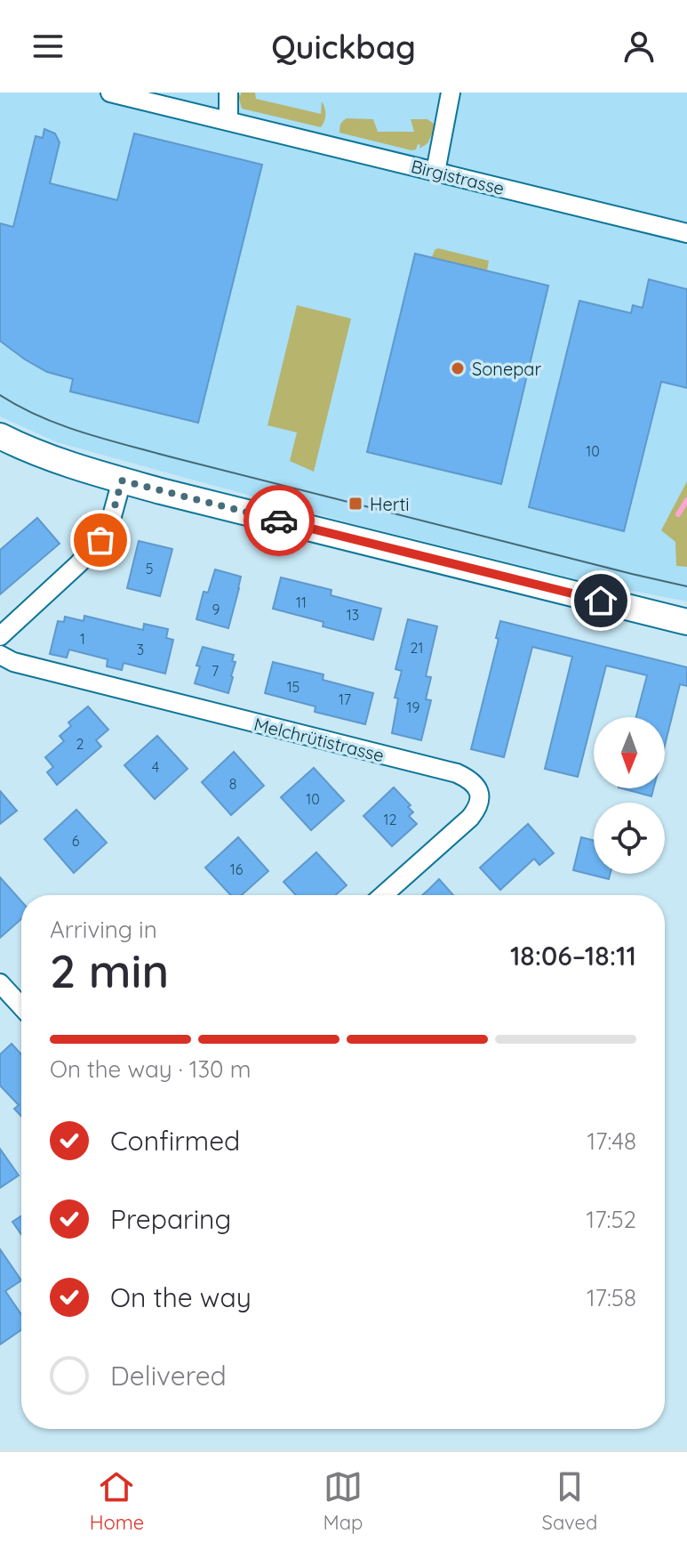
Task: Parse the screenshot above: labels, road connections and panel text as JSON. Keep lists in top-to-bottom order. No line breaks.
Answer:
{"streets":{"street":["Birgistrasse","Melchrütistrasse"]},"places":{"other":["Sonepar"],"transit":["Herti"]},"house_numbers":["10","5","11","9","13","1","21","3","7","15","17","19","2","4","8","10","12","6","16"],"north":"bottom","page":{"header":"Quickbag","heading":["2 min","Arriving in","18:06–18:11"],"bar":"On the way · 130 m","list":[["Confirmed","17:48"],["Preparing","17:52"],["On the way","17:58"],"Delivered"],"tabs":["Home","Map","Saved"]}}
